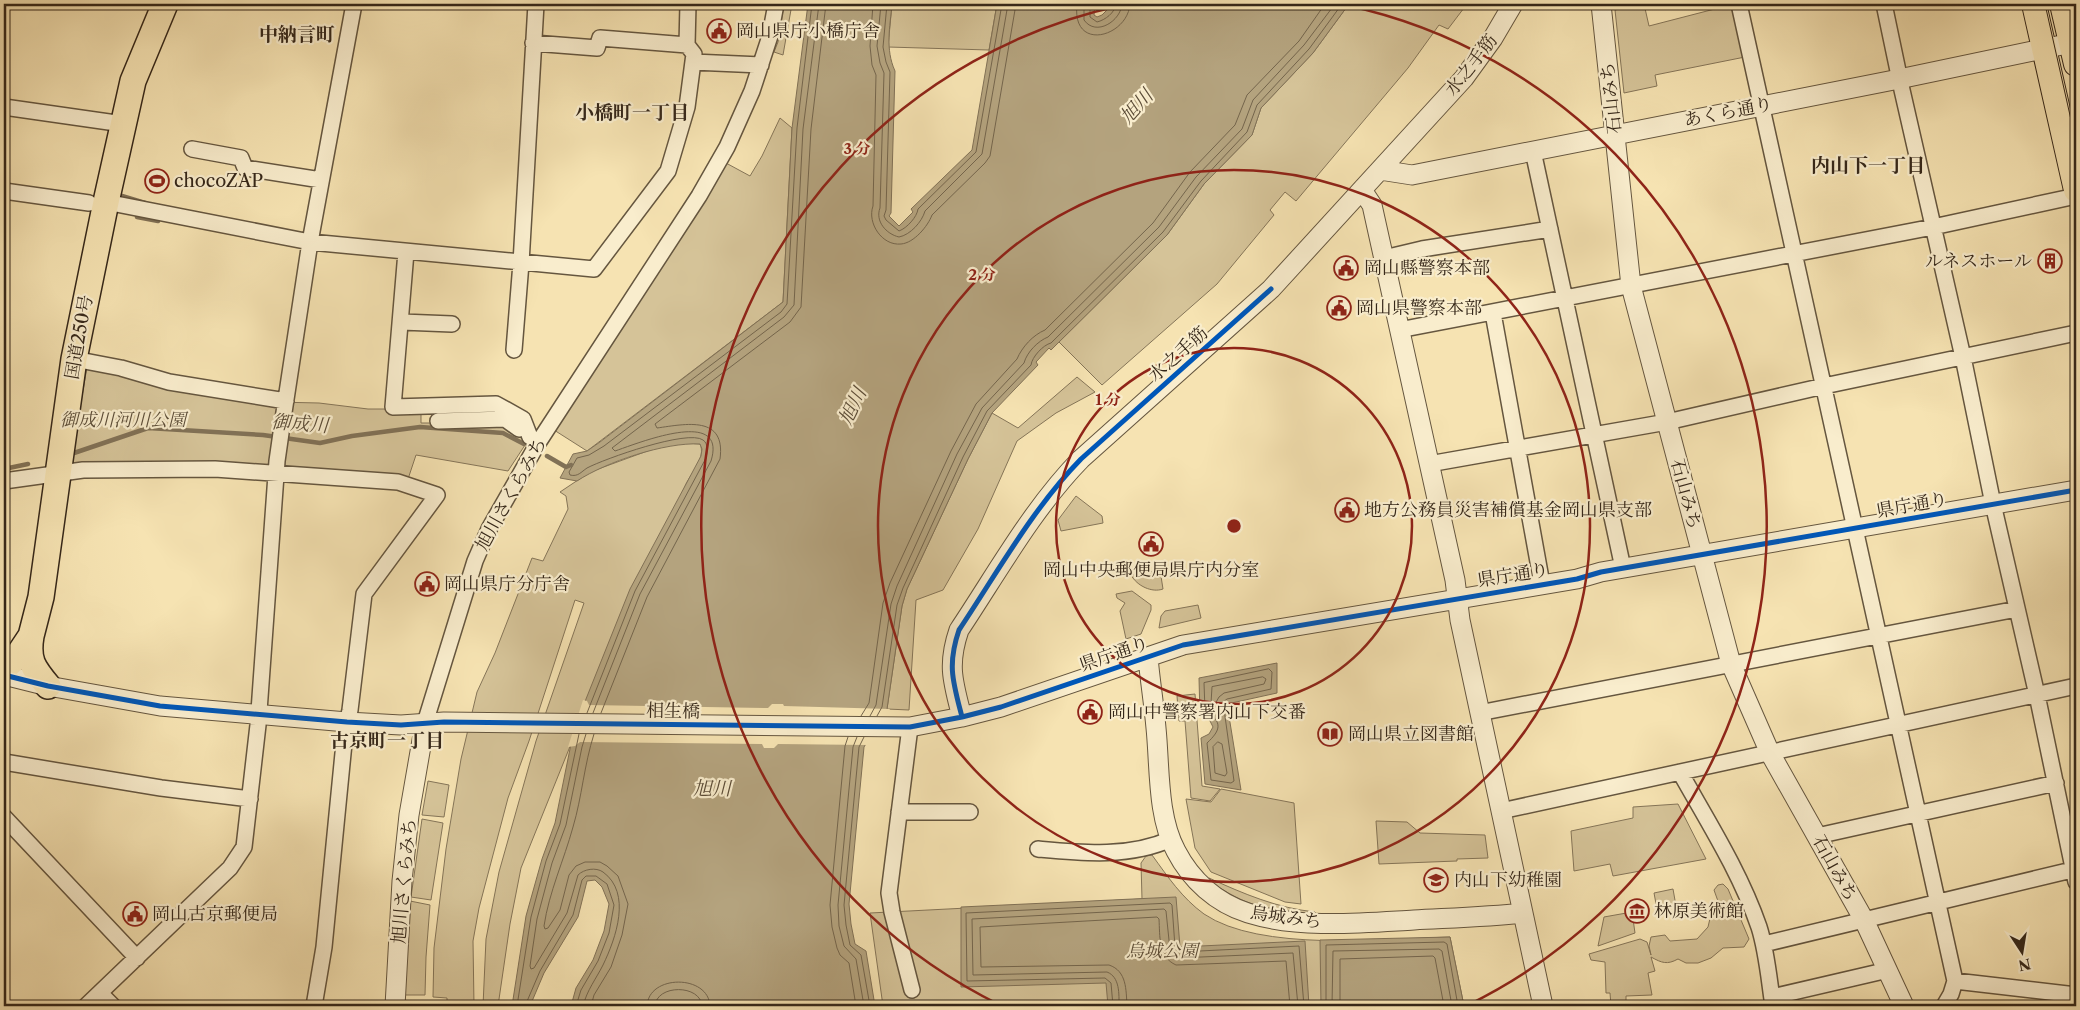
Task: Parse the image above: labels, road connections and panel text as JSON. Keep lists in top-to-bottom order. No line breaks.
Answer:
{"streets":{"highway":["国道250号"],"street":["水之手筋","石山みち","あくら通り","旭川さくらみち","県庁通り","相生橋","烏城みち"]},"crossings":[["水之手筋","あくら通り"],["水之手筋","県庁通り"],["石山みち","あくら通り"],["石山みち","県庁通り"],["旭川さくらみち","相生橋"],["県庁通り","相生橋"],["県庁通り","烏城みち"]],"districts":["中納言町","小橋町一丁目","内山下一丁目","古京町一丁目"],"water":["旭川","御成川"],"parks":["御成川河川公園","烏城公園"],"places":{"public building":["岡山県庁小橋庁舎","岡山縣警察本部","岡山県警察本部","地方公務員災害補償基金岡山県支部","岡山中央郵便局県庁内分室","岡山県庁分庁舎","岡山中警察署内山下交番","岡山古京郵便局"],"sports":["chocoZAP"],"building":["ルネスホール"],"library":["岡山県立図書館"],"school or university":["内山下幼稚園"],"museum":["林原美術館"]},"north":"bottom","rings":["3 分","2 分","1 分"]}
